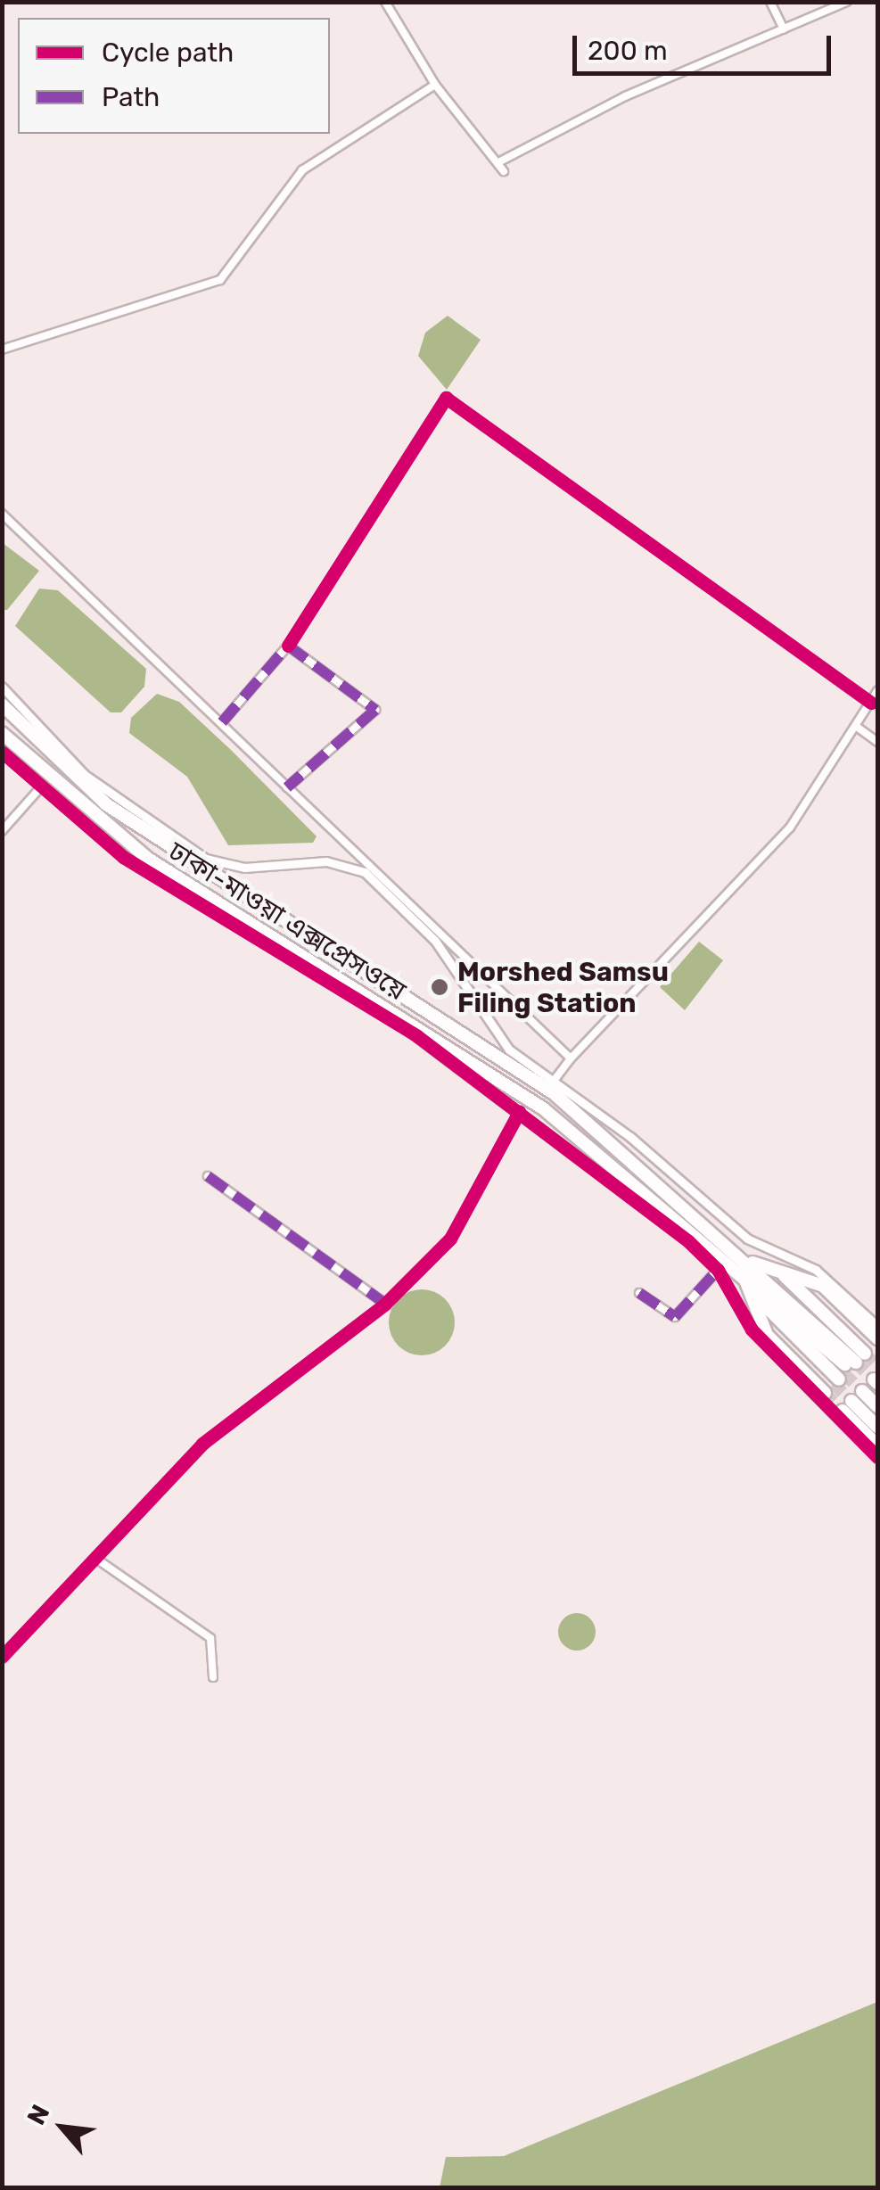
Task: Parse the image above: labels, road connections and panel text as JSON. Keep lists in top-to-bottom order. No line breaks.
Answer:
{"streets":{"highway":["ঢাকা-মাওয়া এক্সপ্রেসওয়ে"]},"places":["Morshed Samsu Filing Station"],"legend":["Cycle path","Path"],"scale_bar":"200 m","north":"top left"}
